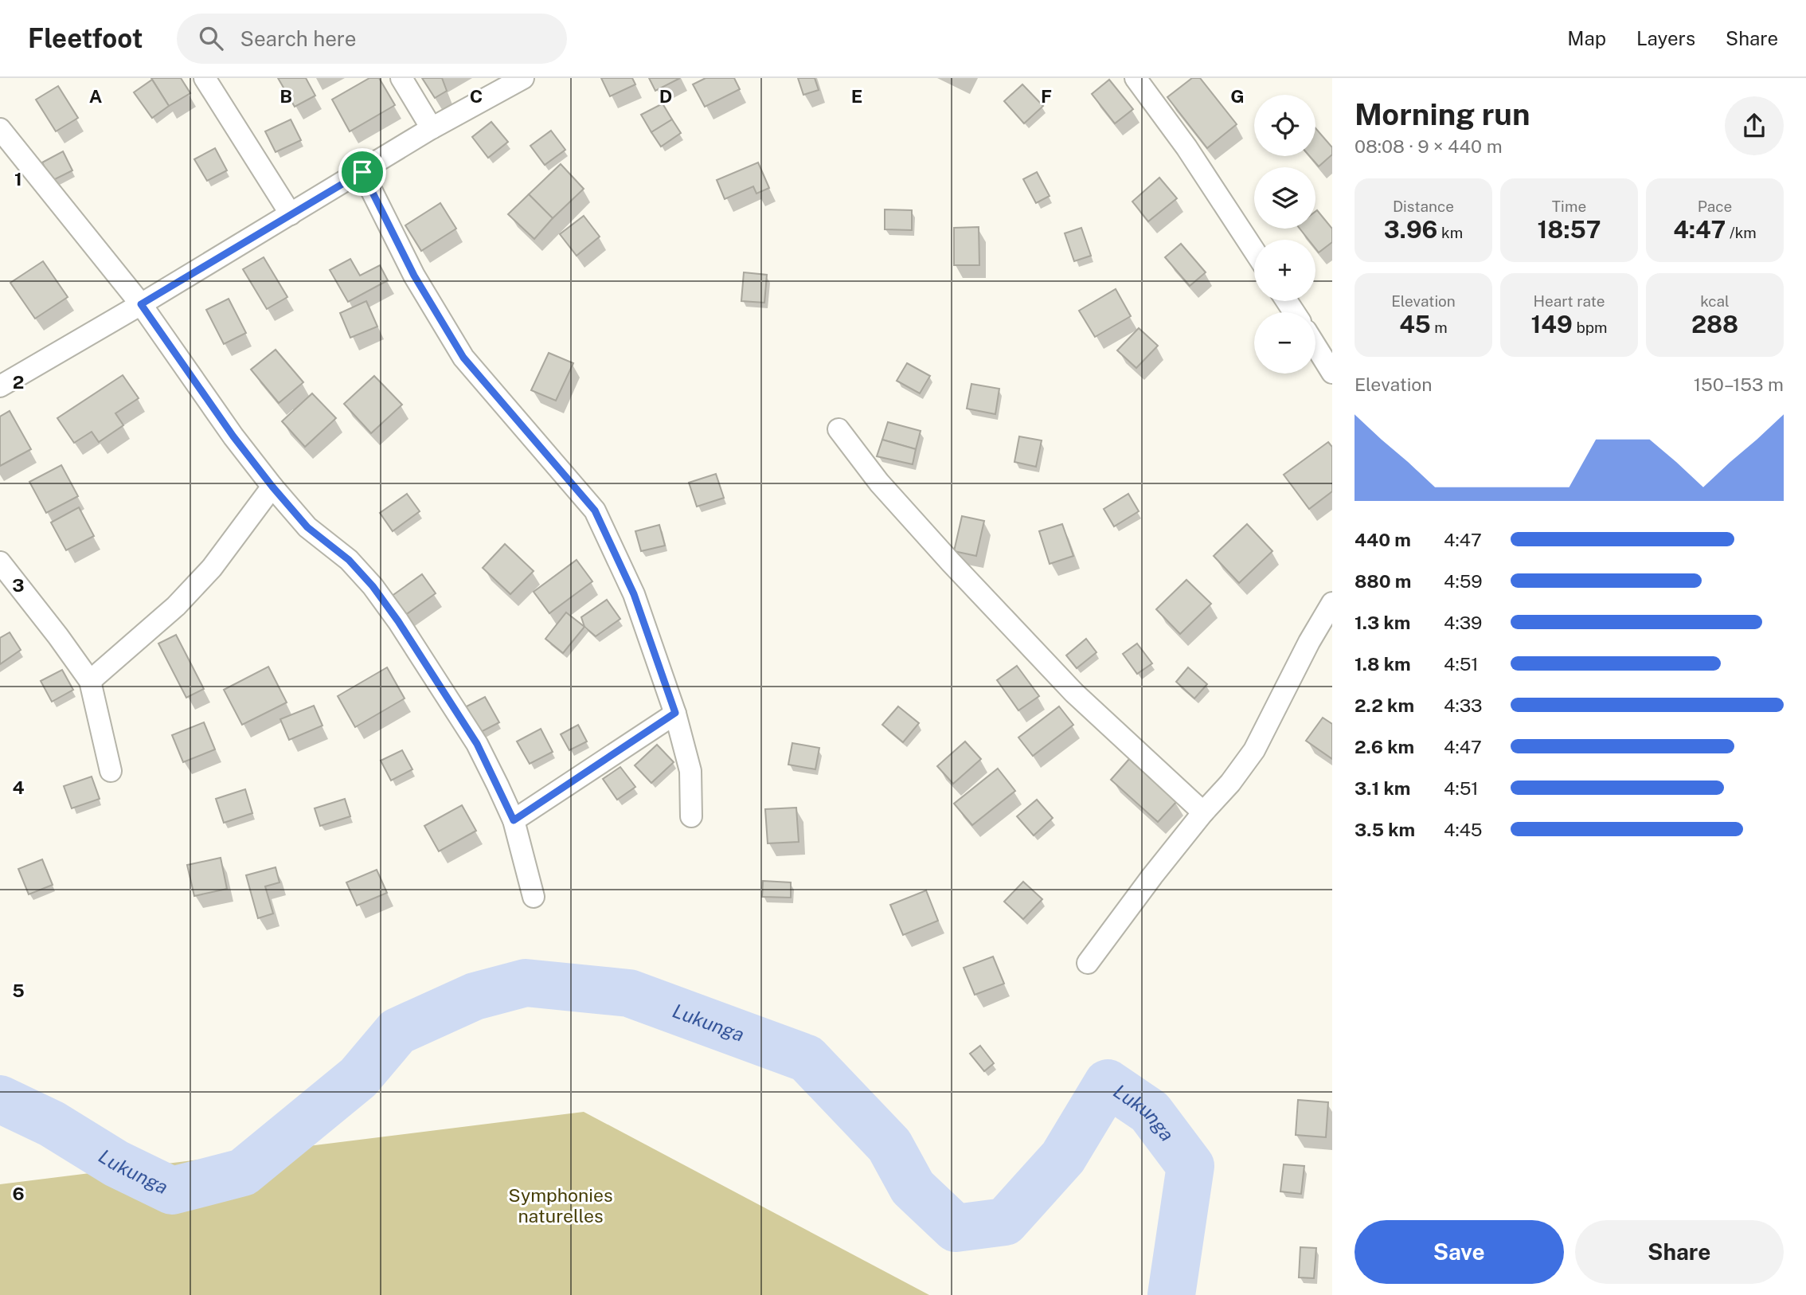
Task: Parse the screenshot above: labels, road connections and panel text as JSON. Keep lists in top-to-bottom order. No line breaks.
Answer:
{"water":["Lukunga"],"parks":["Symphonies naturelles"],"page":{"header":"Fleetfoot","search":"Search here","nav":["Map","Layers","Share"],"heading":["Morning run","08:08 · 9 × 440 m"],"map_buttons":["+","−"],"stats":[["Distance","3.96 km"],["Time","18:57"],["Pace","4:47 /km"],["Elevation","45 m"],["Heart rate","149 bpm"],["kcal","288"]],"chart":["Elevation","150–153 m"],"list":[{"name":"440 m","note":"4:47"},{"name":"880 m","note":"4:59"},{"name":"1.3 km","note":"4:39"},{"name":"1.8 km","note":"4:51"},{"name":"2.2 km","note":"4:33"},{"name":"2.6 km","note":"4:47"},{"name":"3.1 km","note":"4:51"},{"name":"3.5 km","note":"4:45"}],"buttons":["Save","Share"]},"grid":{"columns":["A","B","C","D","E","F","G"],"rows":["1","2","3","4","5","6"]}}
